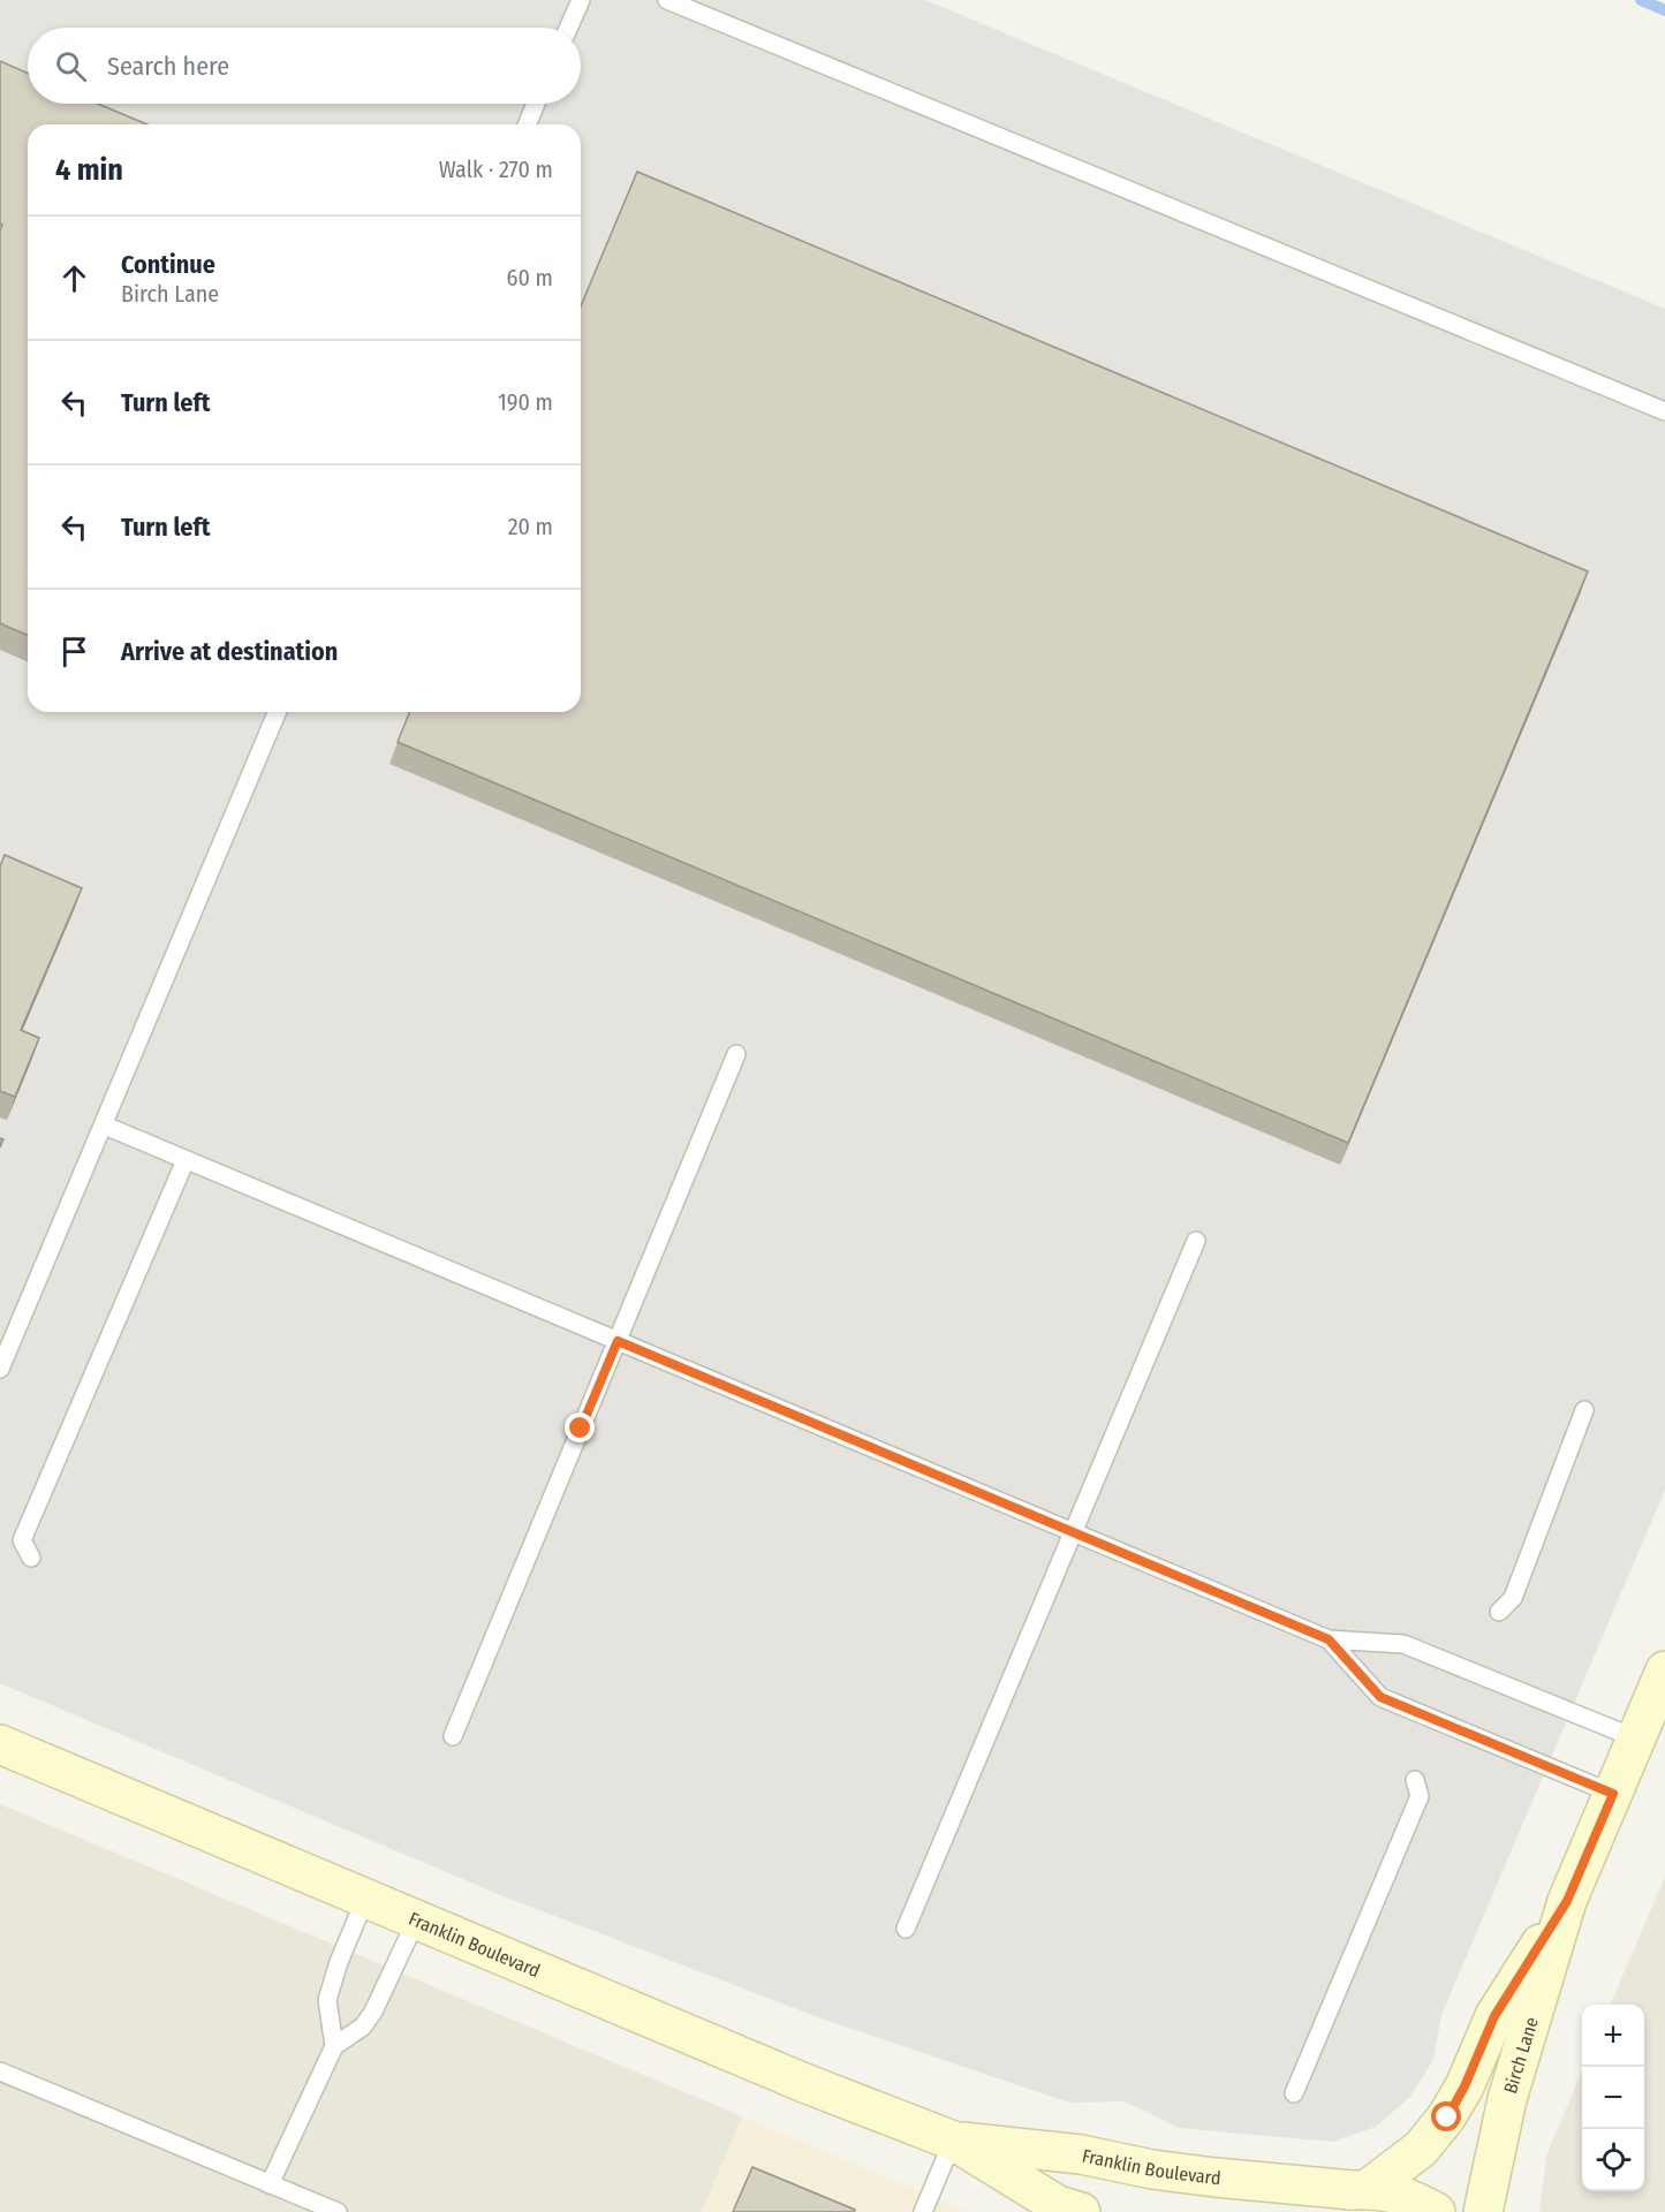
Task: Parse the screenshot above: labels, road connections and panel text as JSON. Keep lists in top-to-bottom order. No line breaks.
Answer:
{"streets":{"main road":["Franklin Boulevard","Birch Lane"]},"crossings":[["Franklin Boulevard","Birch Lane"]],"page":{"search":"Search here","heading":["4 min","Walk · 270 m"],"list":[["Continue","Birch Lane","60 m"],["Turn left","190 m"],["Turn left","20 m"],"Arrive at destination"],"map_buttons":["+","−"]}}
